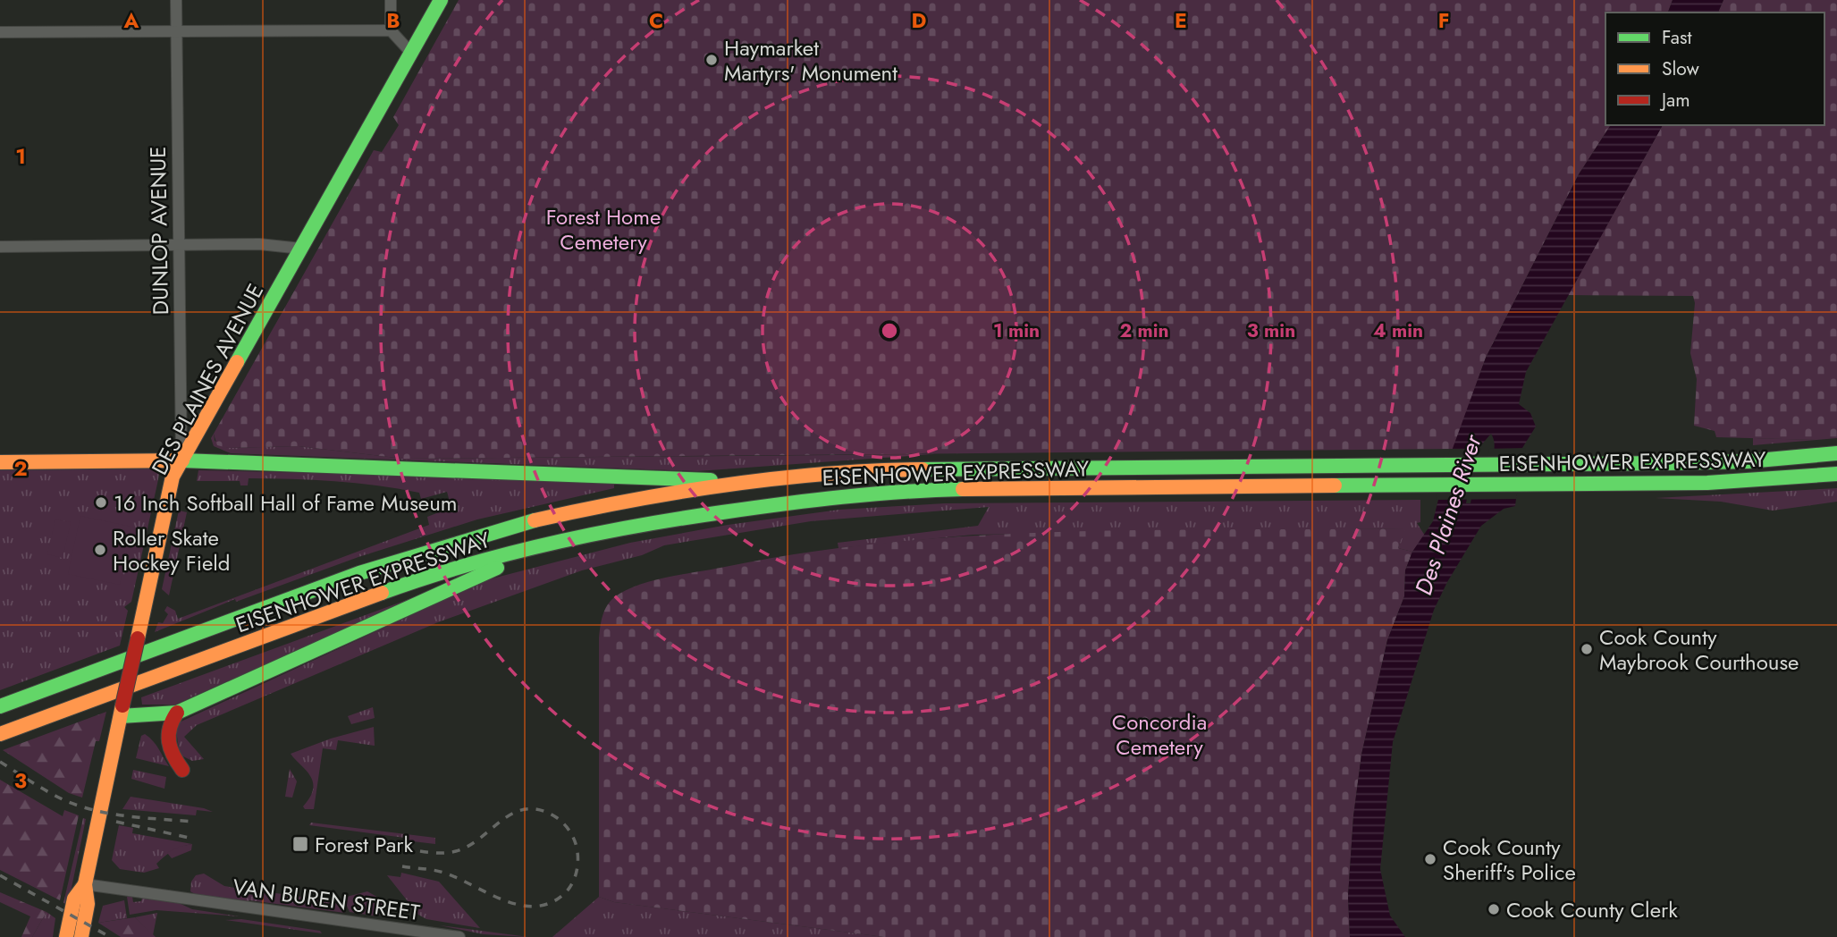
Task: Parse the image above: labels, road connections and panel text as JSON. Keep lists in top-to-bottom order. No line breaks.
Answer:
{"streets":{"main road":["DES PLAINES AVENUE","EISENHOWER EXPRESSWAY"],"street":["DUNLOP AVENUE","VAN BUREN STREET"]},"crossings":[["DUNLOP AVENUE","DES PLAINES AVENUE"],["DES PLAINES AVENUE","VAN BUREN STREET"]],"water":["Des Plaines River"],"parks":["Forest Home Cemetery","Concordia Cemetery"],"places":{"other":["Haymarket Martyrs' Monument","16 Inch Softball Hall of Fame Museum","Roller Skate Hockey Field","Cook County Maybrook Courthouse","Cook County Sheriff's Police","Cook County Clerk"],"transit":["Forest Park"]},"legend":["Fast","Slow","Jam"],"grid":{"columns":["A","B","C","D","E","F"],"rows":["1","2","3"]},"rings":["1 min","2 min","3 min","4 min"]}
